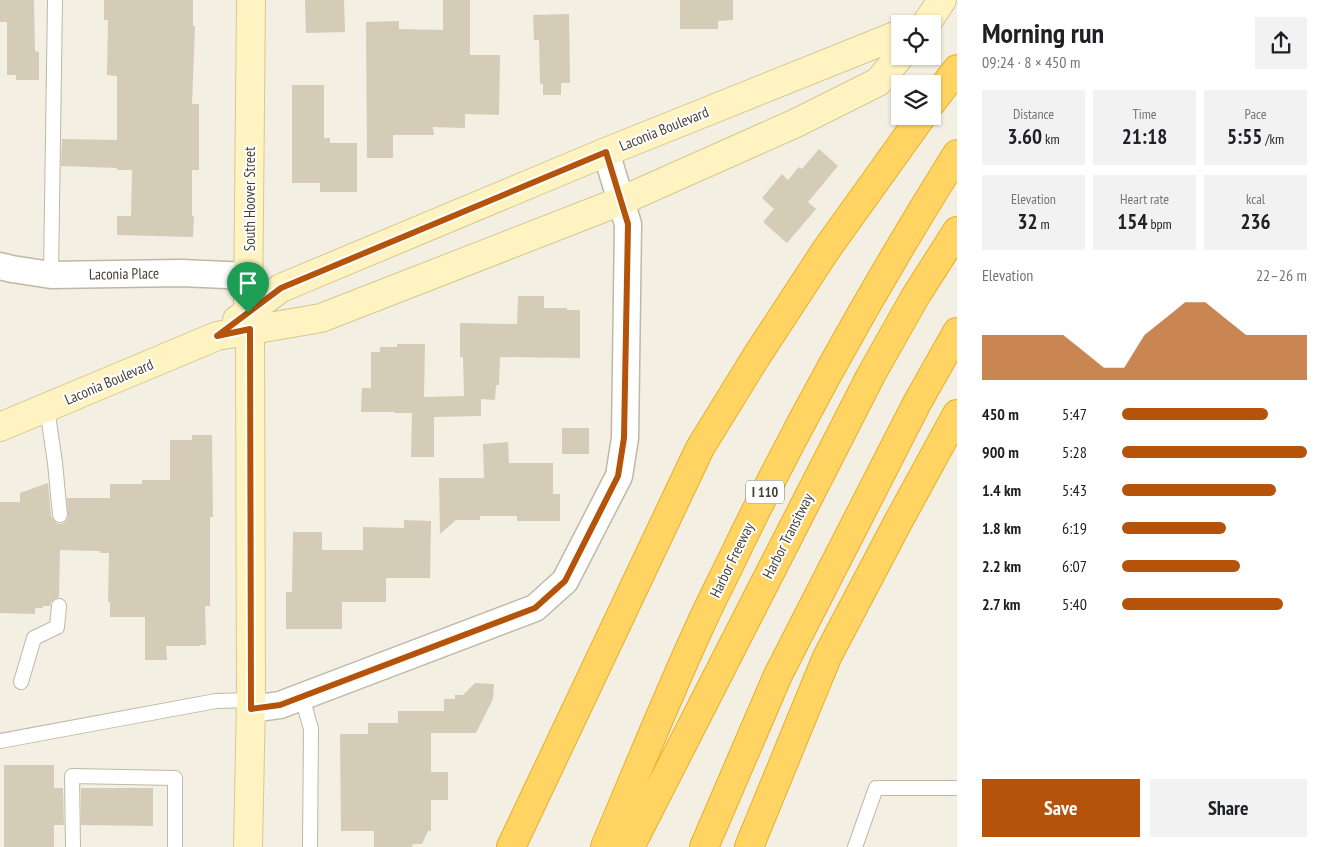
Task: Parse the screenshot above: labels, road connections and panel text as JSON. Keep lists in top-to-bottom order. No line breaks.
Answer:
{"streets":{"highway":["I 110","Harbor Transitway","Harbor Freeway"],"street":["Laconia Boulevard","South Hoover Street","Laconia Place"]},"crossings":[["Laconia Boulevard","South Hoover Street"],["South Hoover Street","Laconia Place"]],"page":{"heading":["Morning run","09:24 · 8 × 450 m"],"stats":[["Distance","3.60 km"],["Time","21:18"],["Pace","5:55 /km"],["Elevation","32 m"],["Heart rate","154 bpm"],["kcal","236"]],"chart":["Elevation","22–26 m"],"list":[{"name":"450 m","note":"5:47"},{"name":"900 m","note":"5:28"},{"name":"1.4 km","note":"5:43"},{"name":"1.8 km","note":"6:19"},{"name":"2.2 km","note":"6:07"},{"name":"2.7 km","note":"5:40"}],"buttons":["Save","Share"]}}
